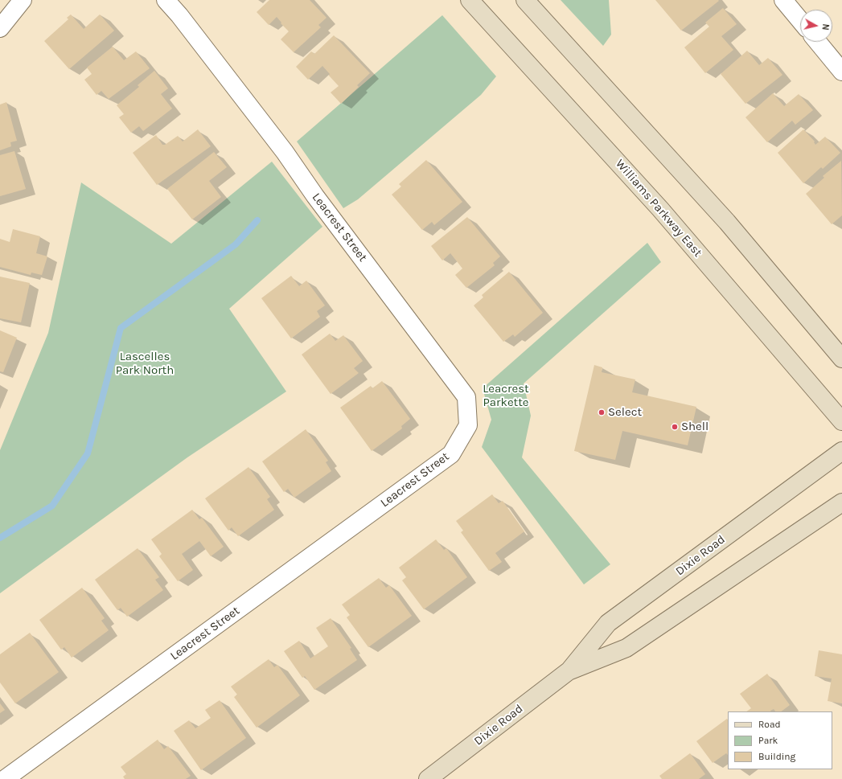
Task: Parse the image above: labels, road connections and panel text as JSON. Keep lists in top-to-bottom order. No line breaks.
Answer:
{"streets":{"main road":["Williams Parkway East","Dixie Road"],"street":["Leacrest Street"]},"parks":["Lascelles Park North","Leacrest Parkette"],"places":["Select","Shell"],"legend":["Road","Park","Building"],"north":"right"}
